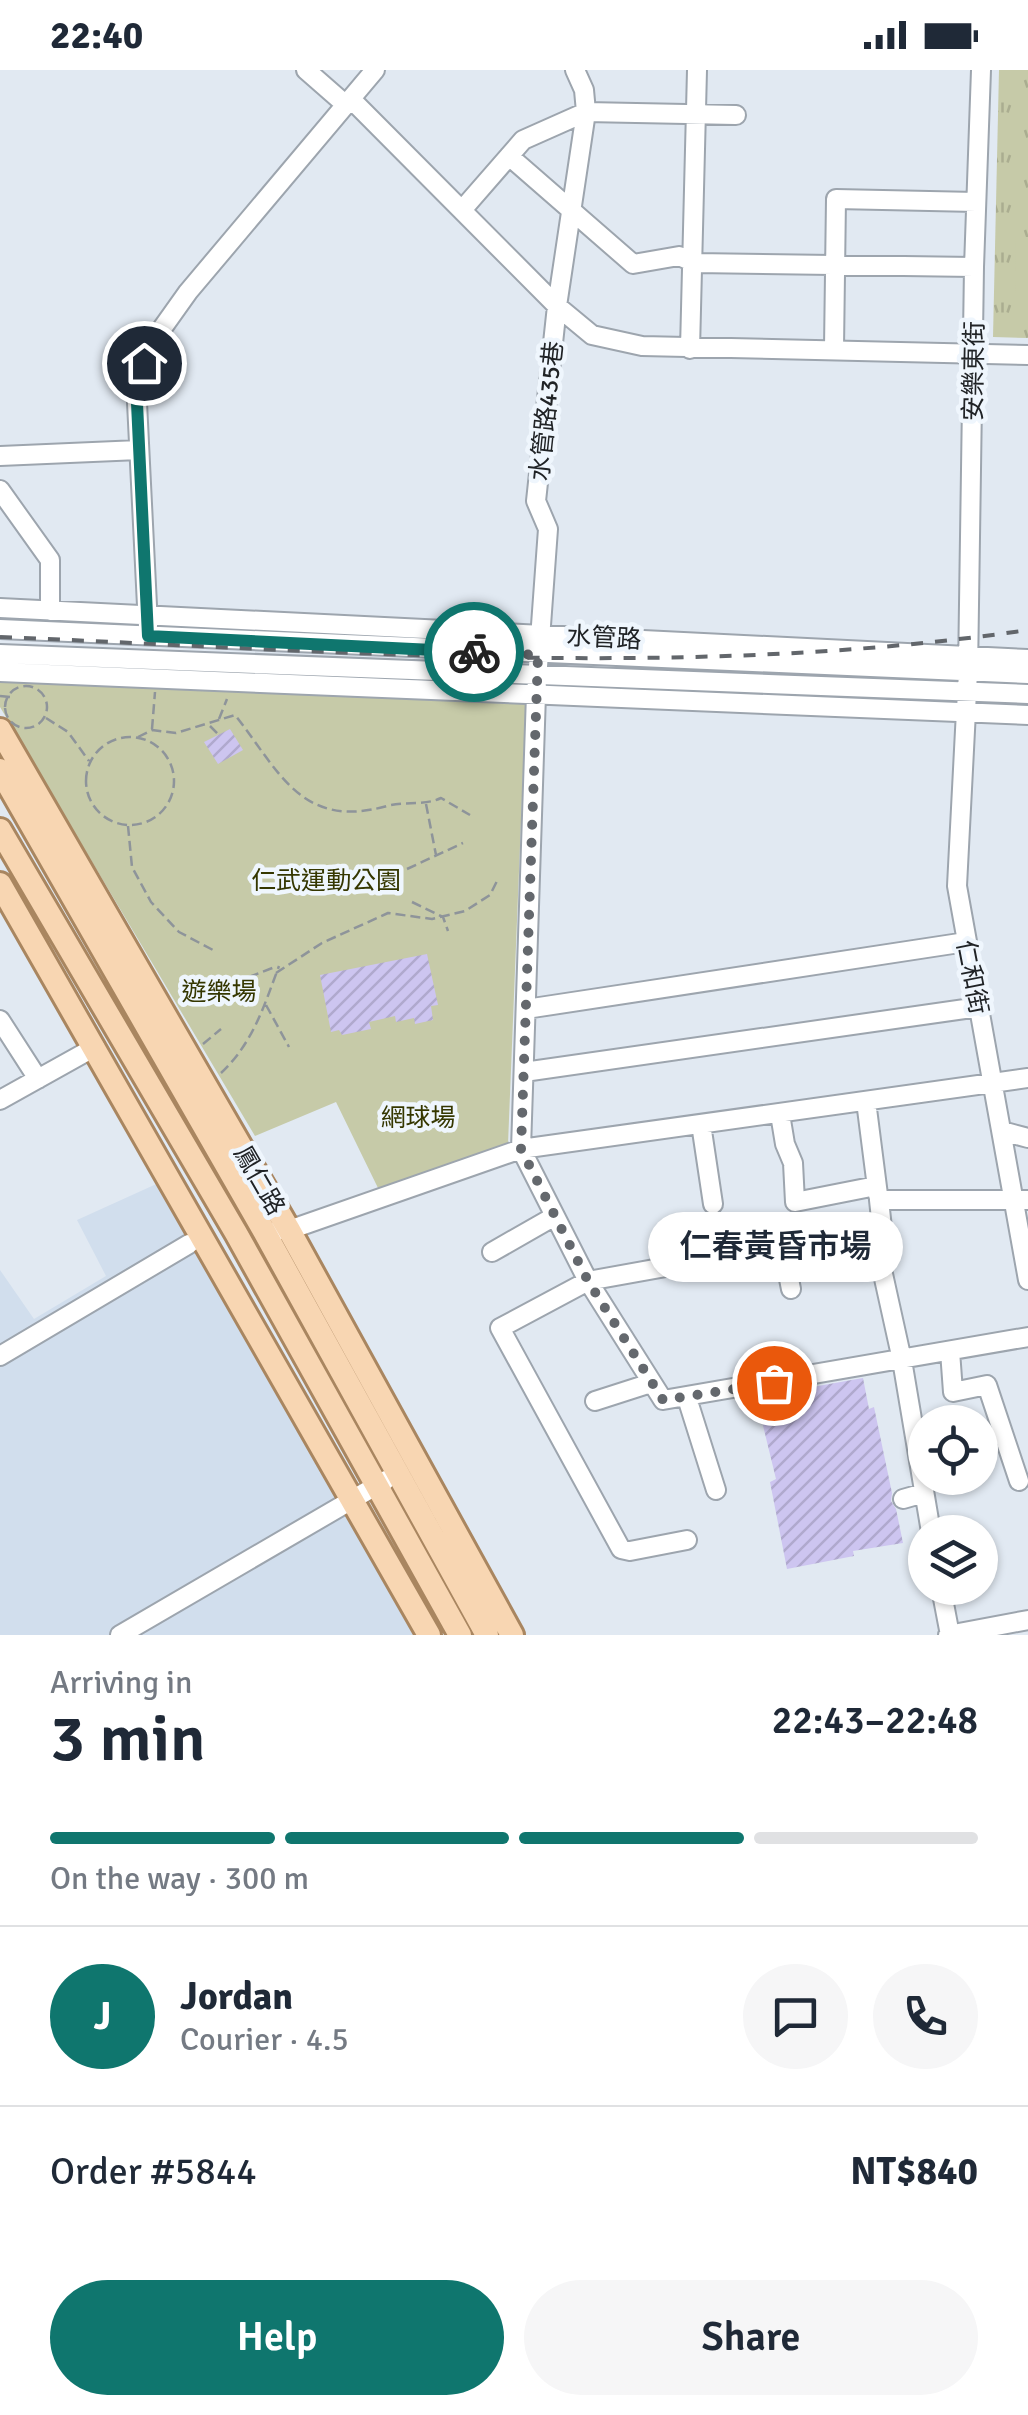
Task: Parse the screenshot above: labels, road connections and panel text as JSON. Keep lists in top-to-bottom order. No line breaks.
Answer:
{"streets":{"main road":["鳳仁路"],"street":["安樂東街","水管路435巷","水管路","仁和街"]},"crossings":[["安樂東街","水管路"],["安樂東街","仁和街"],["水管路435巷","水管路"],["水管路","仁和街"]],"parks":["仁武運動公園","遊樂場","網球場"],"places":["仁春黃昏市場"],"page":{"status":"22:40","bubble":"仁春黃昏市場","heading":["3 min","Arriving in","22:43–22:48"],"panel":["Jordan","Courier · 4.5","Order #5844","NT$840"],"bar":"On the way · 300 m","round":"J","buttons":["Help","Share"]}}
